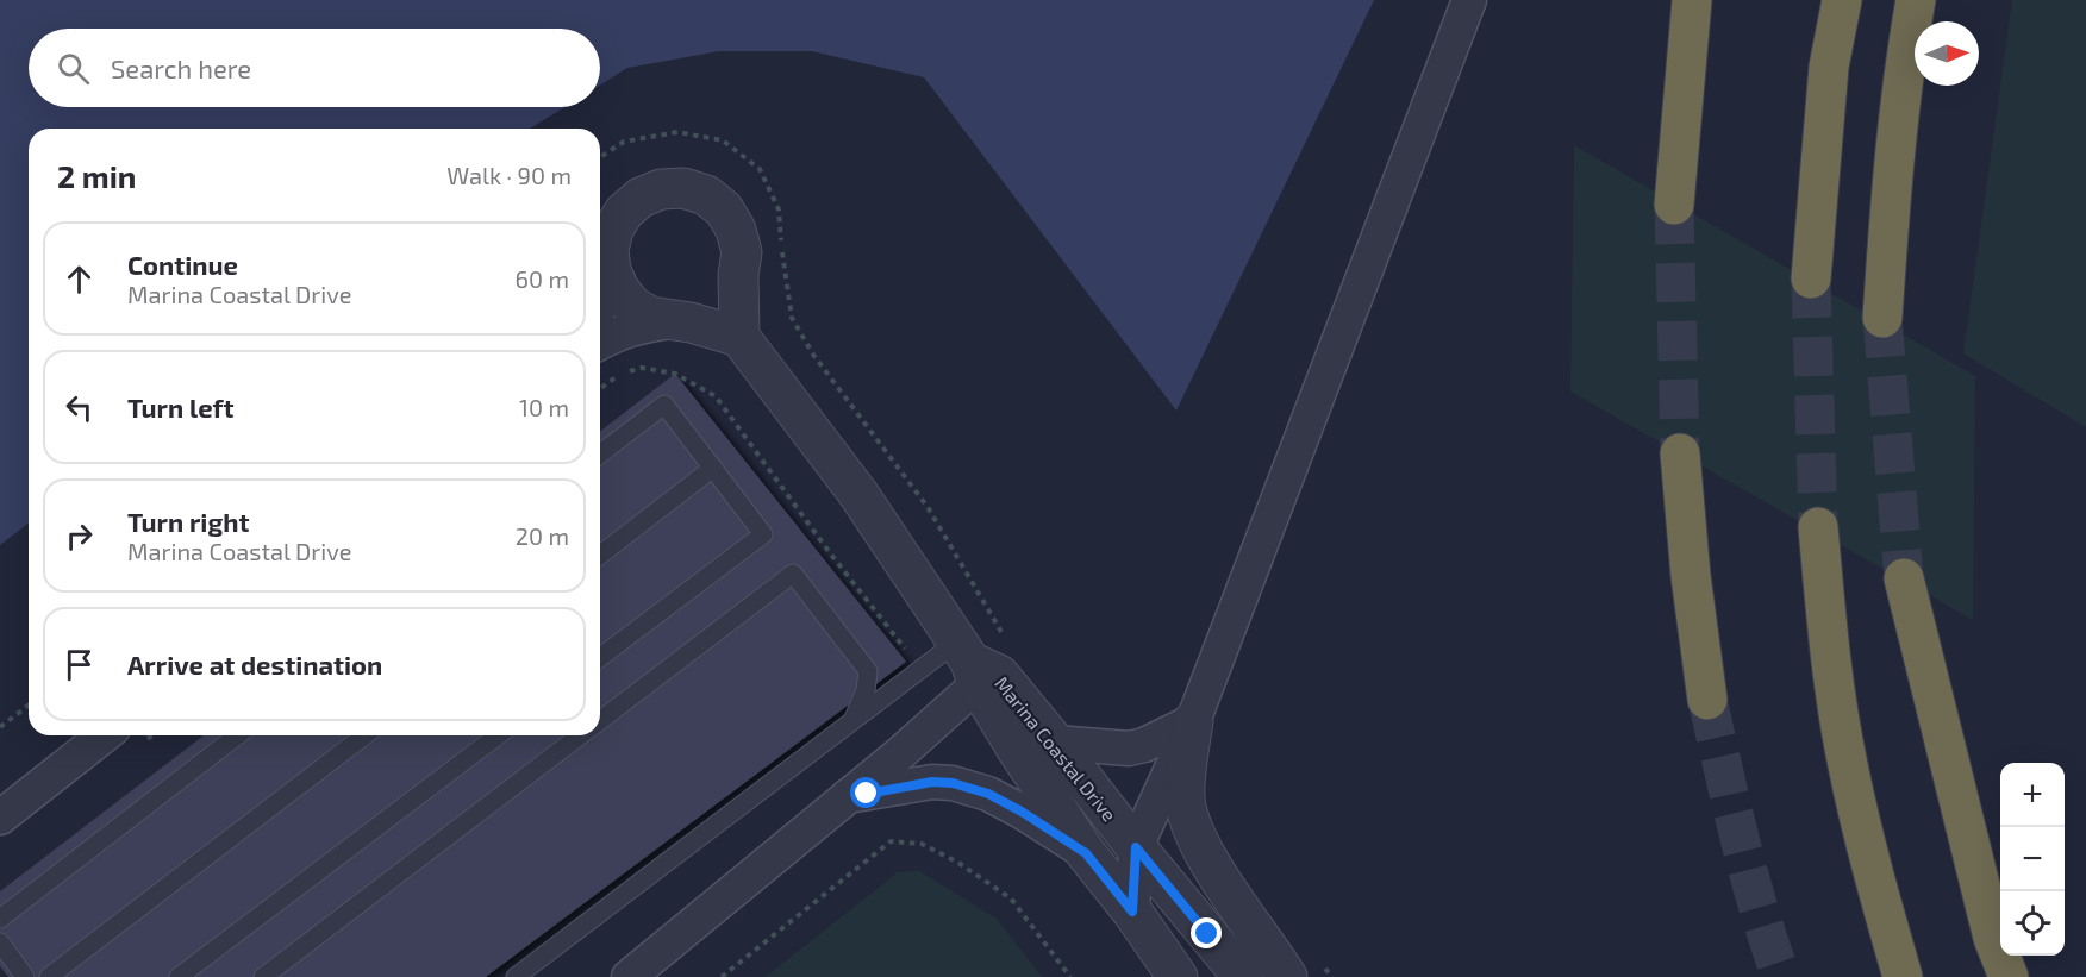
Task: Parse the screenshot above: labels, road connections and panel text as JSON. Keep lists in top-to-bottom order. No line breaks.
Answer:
{"streets":{"street":["Marina Coastal Drive"]},"north":"right","page":{"search":"Search here","heading":["2 min","Walk · 90 m"],"list":[["Continue","Marina Coastal Drive","60 m"],["Turn left","10 m"],["Turn right","Marina Coastal Drive","20 m"],"Arrive at destination"],"map_buttons":["+","−"]}}
